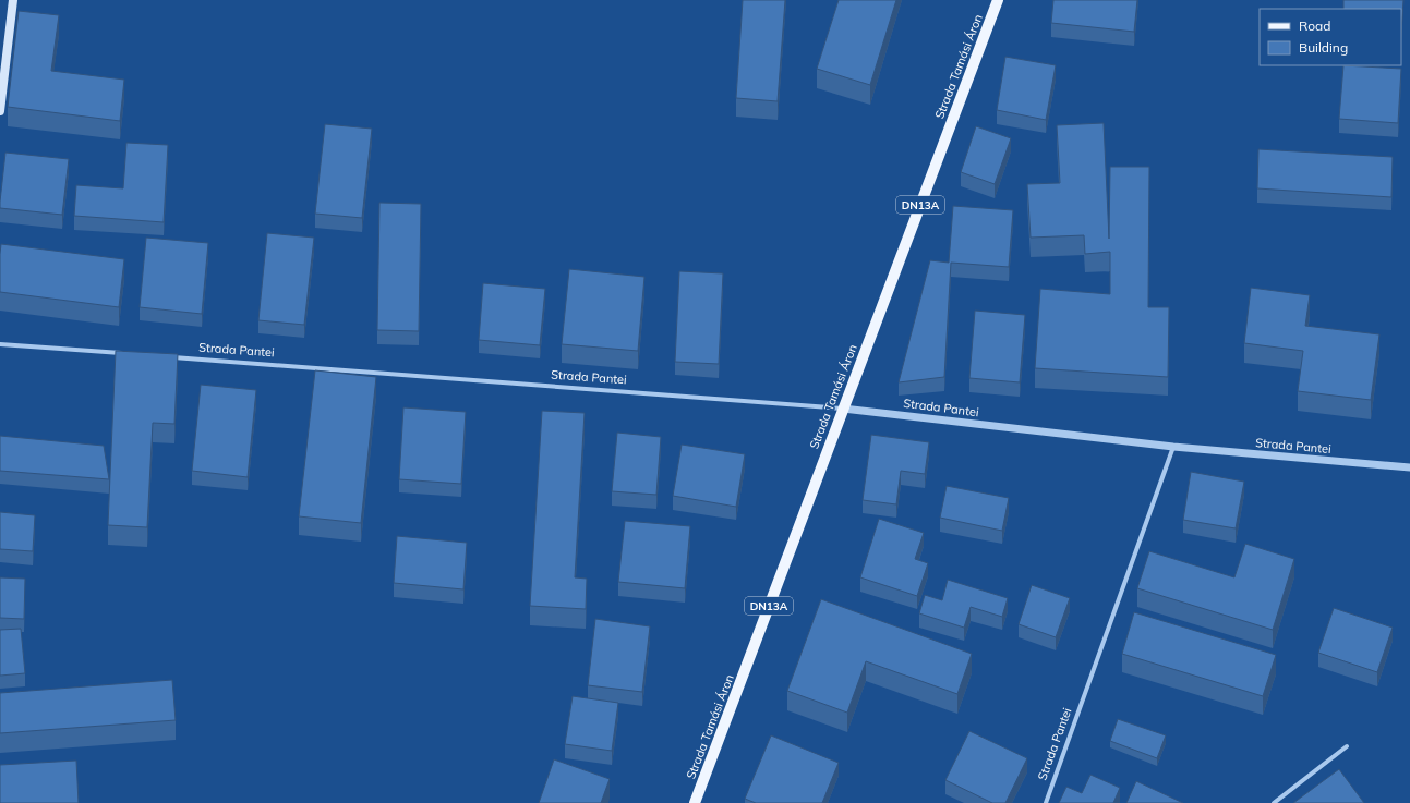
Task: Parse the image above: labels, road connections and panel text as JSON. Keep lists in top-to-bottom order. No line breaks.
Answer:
{"streets":{"main road":["Strada Tamási Áron","DN13A"],"street":["Strada Pantei"]},"crossings":[["Strada Tamási Áron","Strada Pantei"]],"legend":["Road","Building"]}
